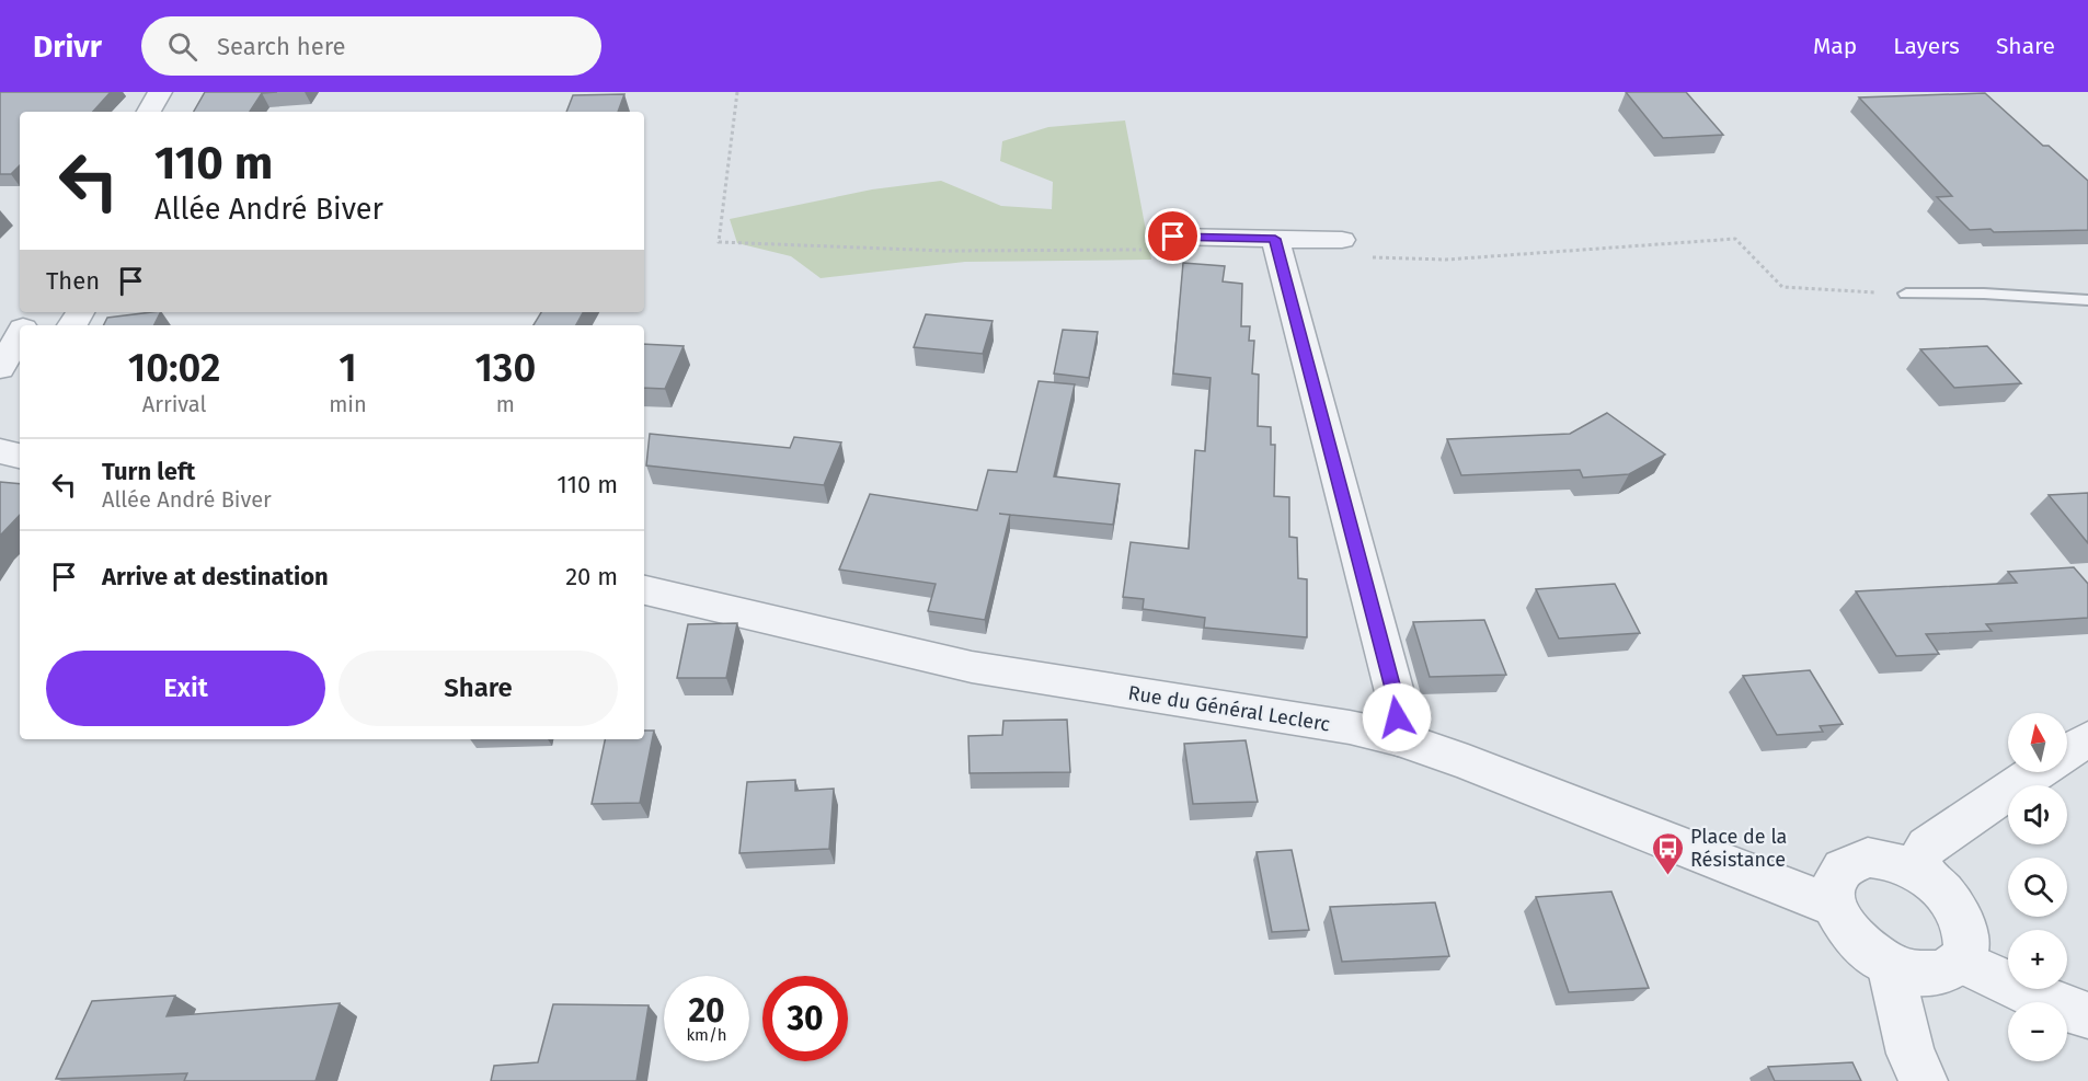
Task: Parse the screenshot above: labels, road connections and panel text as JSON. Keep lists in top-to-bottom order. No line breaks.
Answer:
{"streets":{"street":["Rue du Général Leclerc"]},"places":{"bus stop":["Place de la Résistance"]},"north":"top","page":{"header":"Drivr","search":"Search here","nav":["Map","Layers","Share"],"turn":["110 m","Allée André Biver"],"then":"Then","eta":["10:02","Arrival","1","min","130","m"],"list":[{"name":"Turn left","note":"Allée André Biver","value":"110 m"},{"name":"Arrive at destination","value":"20 m"}],"buttons":["Exit","Share"],"map_buttons":["+","−"],"speed":"20 km/h","limit":"30"}}
